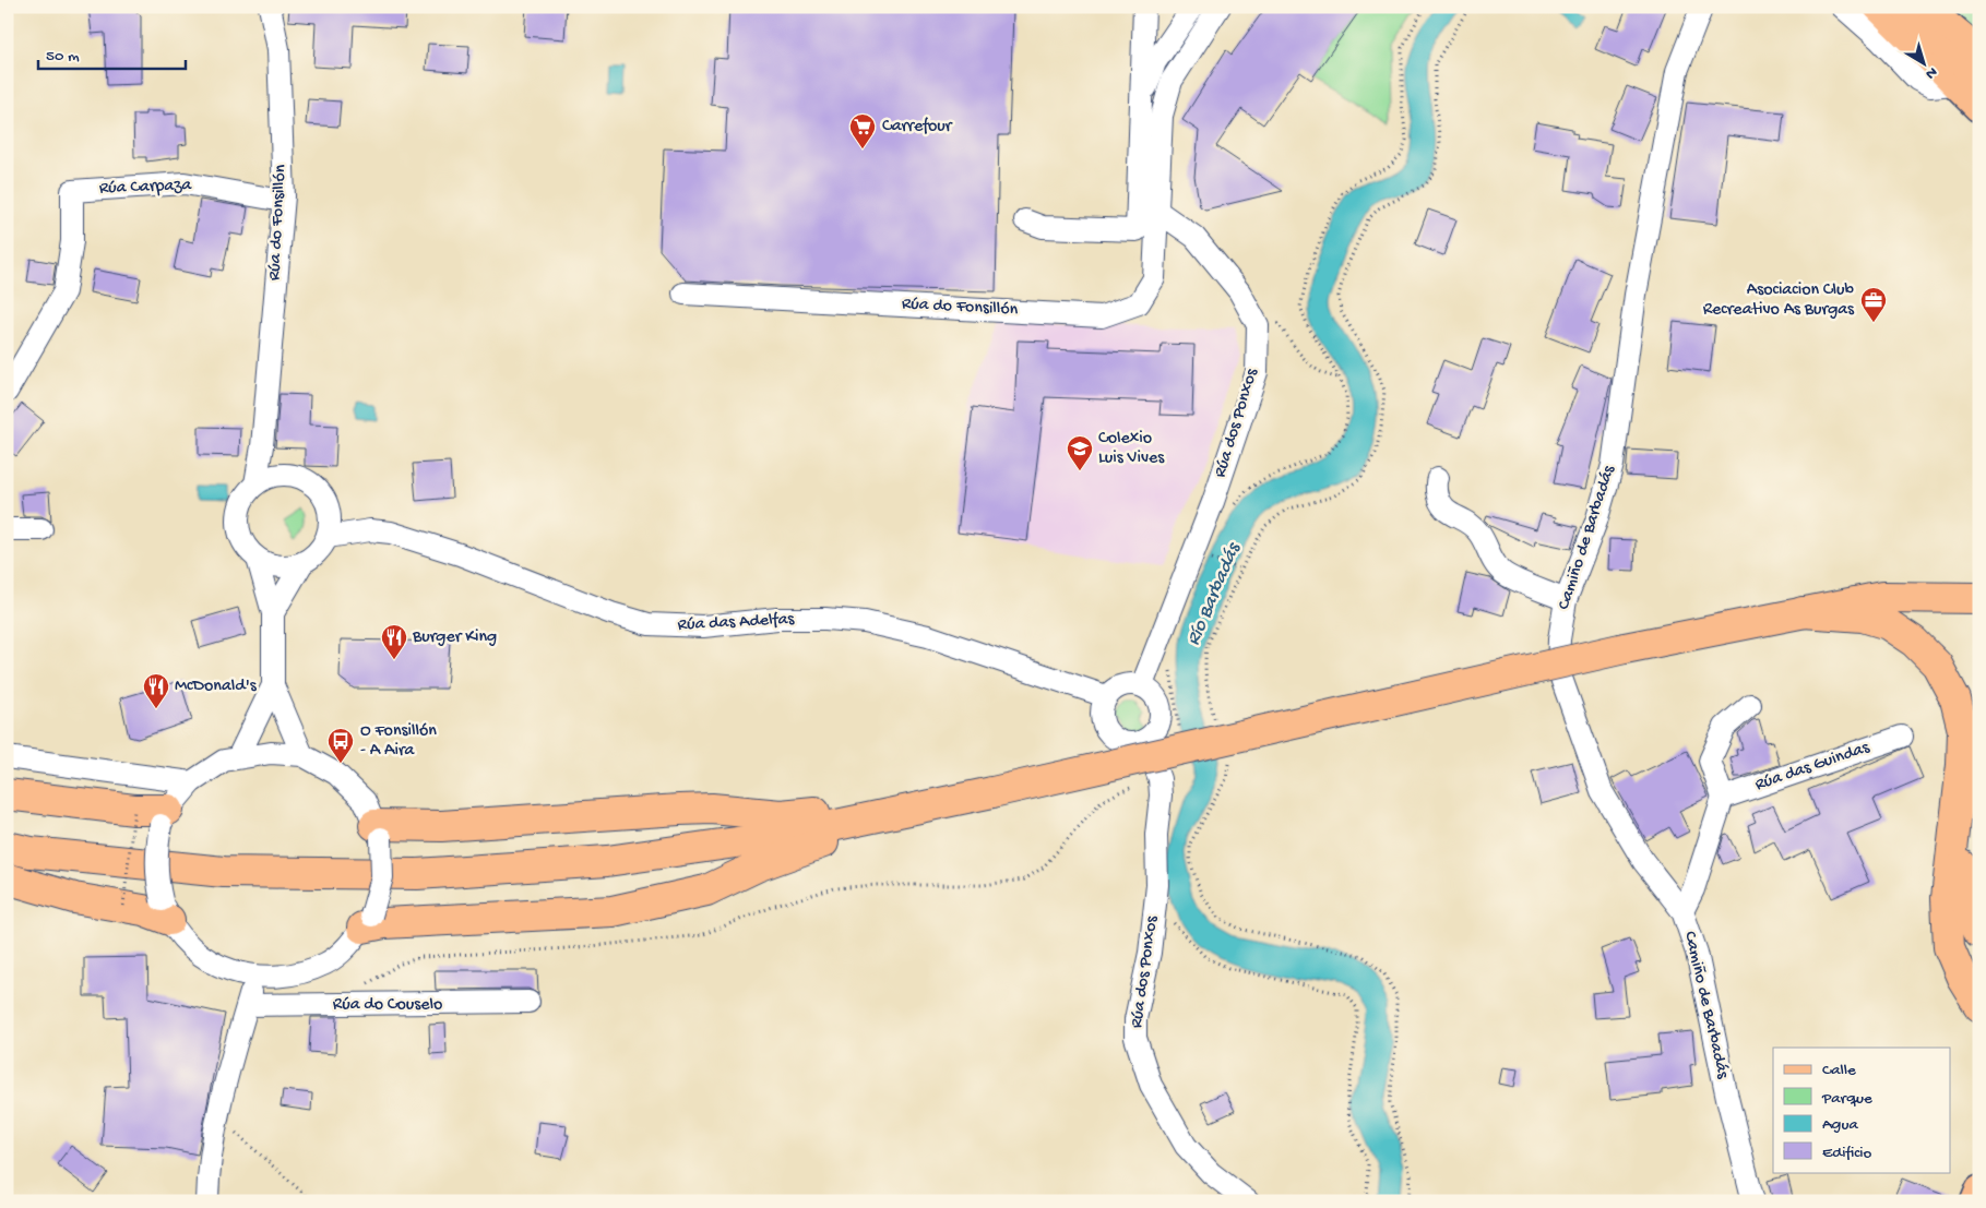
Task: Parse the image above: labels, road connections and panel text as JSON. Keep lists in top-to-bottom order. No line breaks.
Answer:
{"streets":{"street":["Rúa Carpaza","Rúa do Fonsillón","Rúa dos Ponxos","Camiño de Barbadás","Rúa das Adelfas","Rúa das Guindas","Rúa do Couselo"]},"crossings":[["Rúa Carpaza","Rúa do Fonsillón"],["Rúa do Fonsillón","Rúa dos Ponxos"],["Rúa do Fonsillón","Rúa das Adelfas"],["Rúa dos Ponxos","Rúa das Adelfas"]],"water":["Río Barbadás"],"places":{"supermarket":["Carrefour"],"office":["Asociacion Club Recreativo As Burgas"],"school or university":["Colexio Luis Vives"],"restaurant":["Burger King","McDonald's"],"bus stop":["O Fonsillón - A Aira"]},"legend":["Calle","Parque","Agua","Edificio"],"scale_bar":"50 m","north":"bottom right"}
